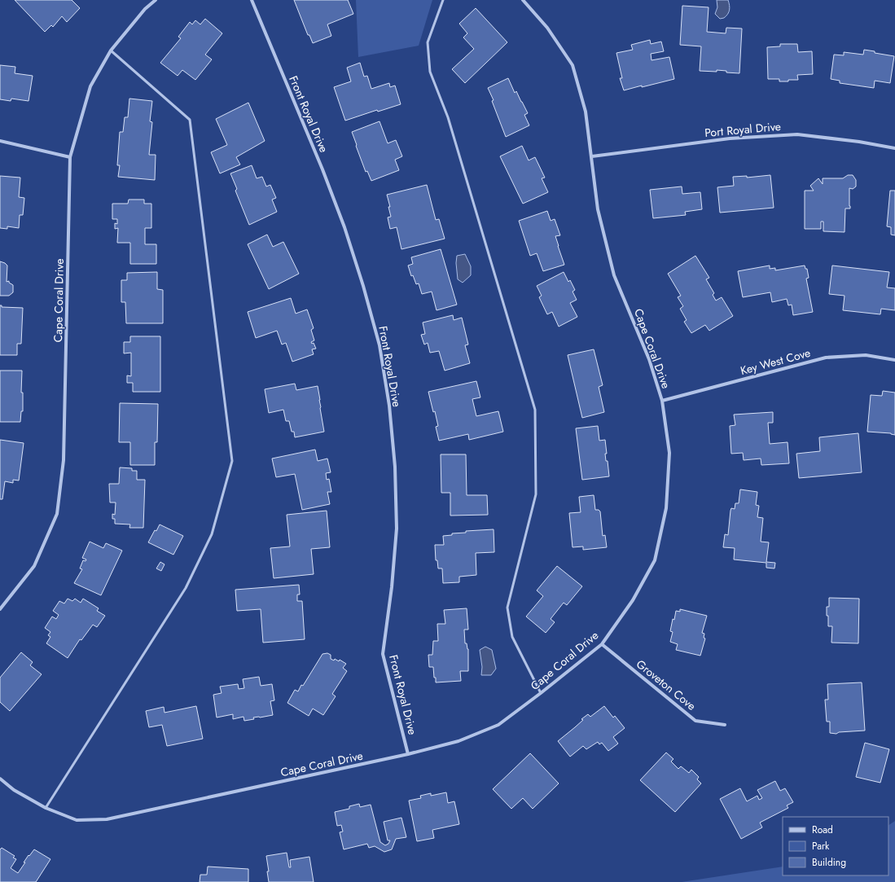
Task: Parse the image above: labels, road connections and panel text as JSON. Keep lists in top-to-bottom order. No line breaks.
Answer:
{"streets":{"street":["Front Royal Drive","Port Royal Drive","Cape Coral Drive","Key West Cove","Groveton Cove"]},"crossings":[["Front Royal Drive","Cape Coral Drive"],["Port Royal Drive","Cape Coral Drive"],["Cape Coral Drive","Key West Cove"],["Cape Coral Drive","Groveton Cove"]],"legend":["Road","Park","Building"]}
